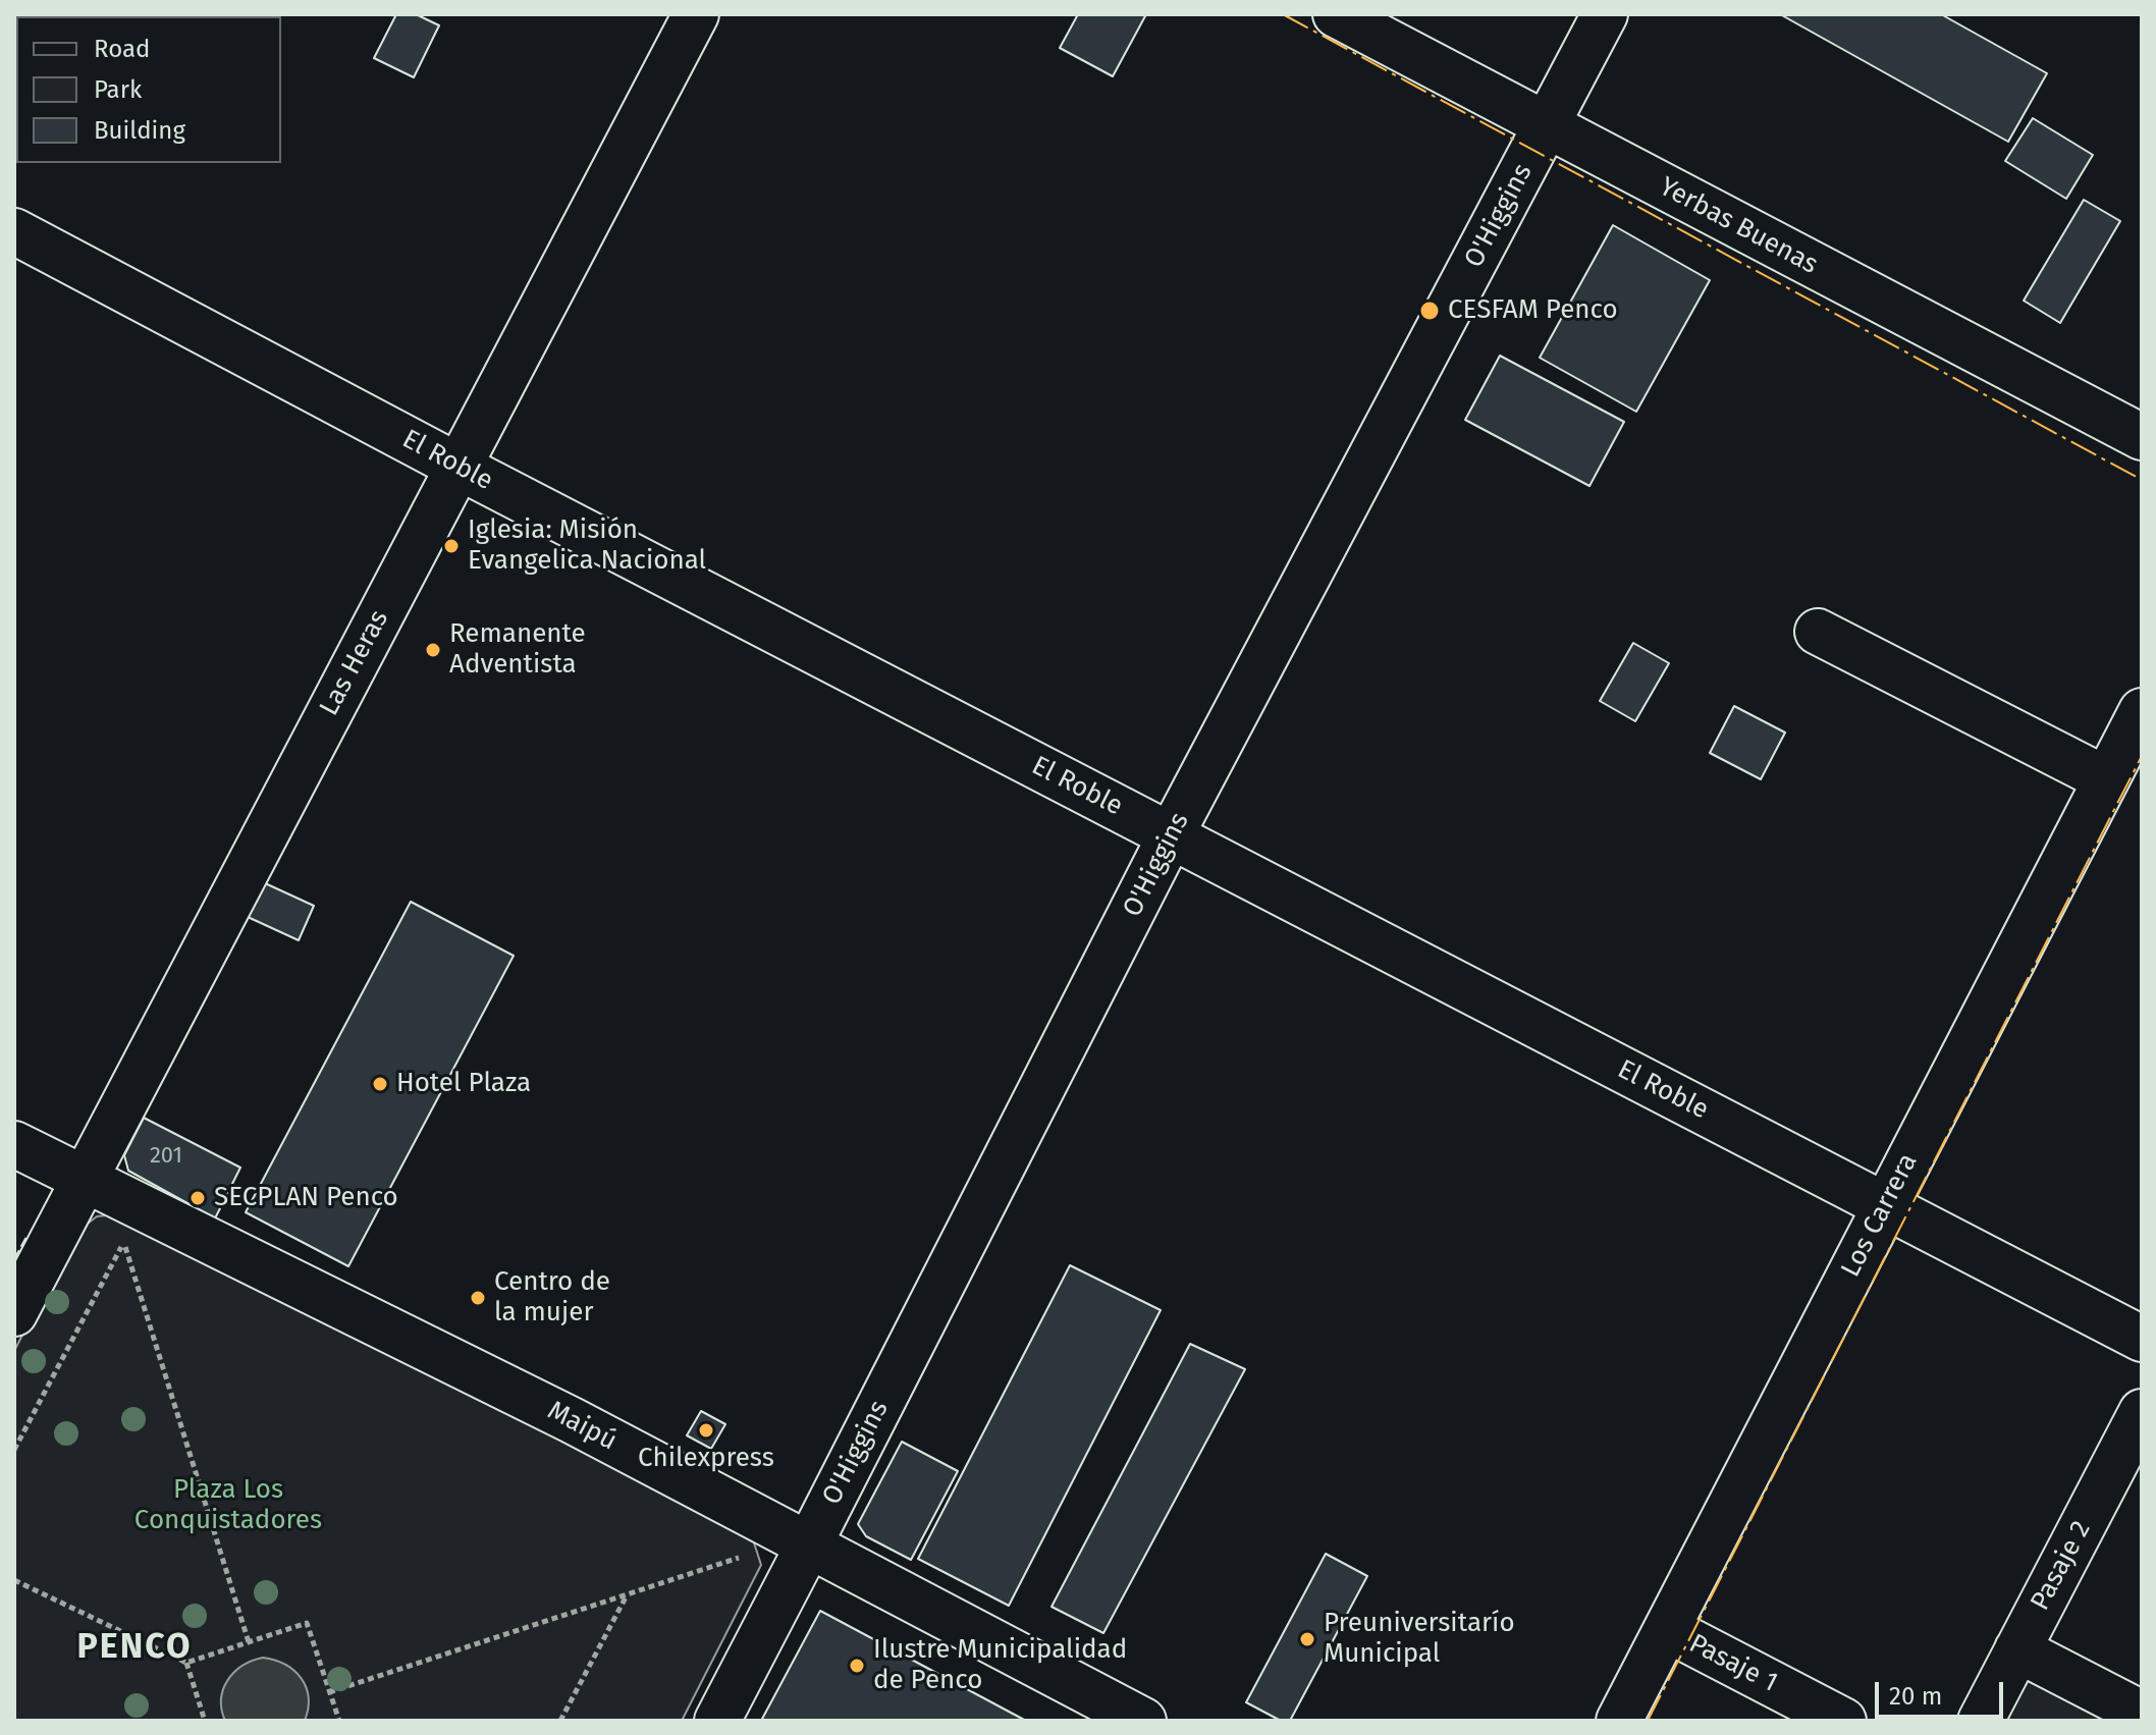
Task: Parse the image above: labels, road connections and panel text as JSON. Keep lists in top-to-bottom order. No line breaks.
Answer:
{"streets":{"street":["O'Higgins","Yerbas Buenas","El Roble","Las Heras","Los Carrera","Maipú","Pasaje 2","Pasaje 1"]},"crossings":[["O'Higgins","Yerbas Buenas"],["O'Higgins","El Roble"],["O'Higgins","Maipú"],["El Roble","Las Heras"],["El Roble","Los Carrera"],["Las Heras","Maipú"],["Los Carrera","Pasaje 1"]],"districts":["PENCO"],"parks":["Plaza Los Conquistadores"],"places":["CESFAM Penco","Iglesia: Misión Evangelica Nacional","Remanente Adventista","Hotel Plaza","SECPLAN Penco","Centro de la mujer","Chilexpress","Preuniversitarío Municipal","Ilustre Municipalidad de Penco"],"house_numbers":["201"],"legend":["Road","Park","Building"],"scale_bar":"20 m"}
